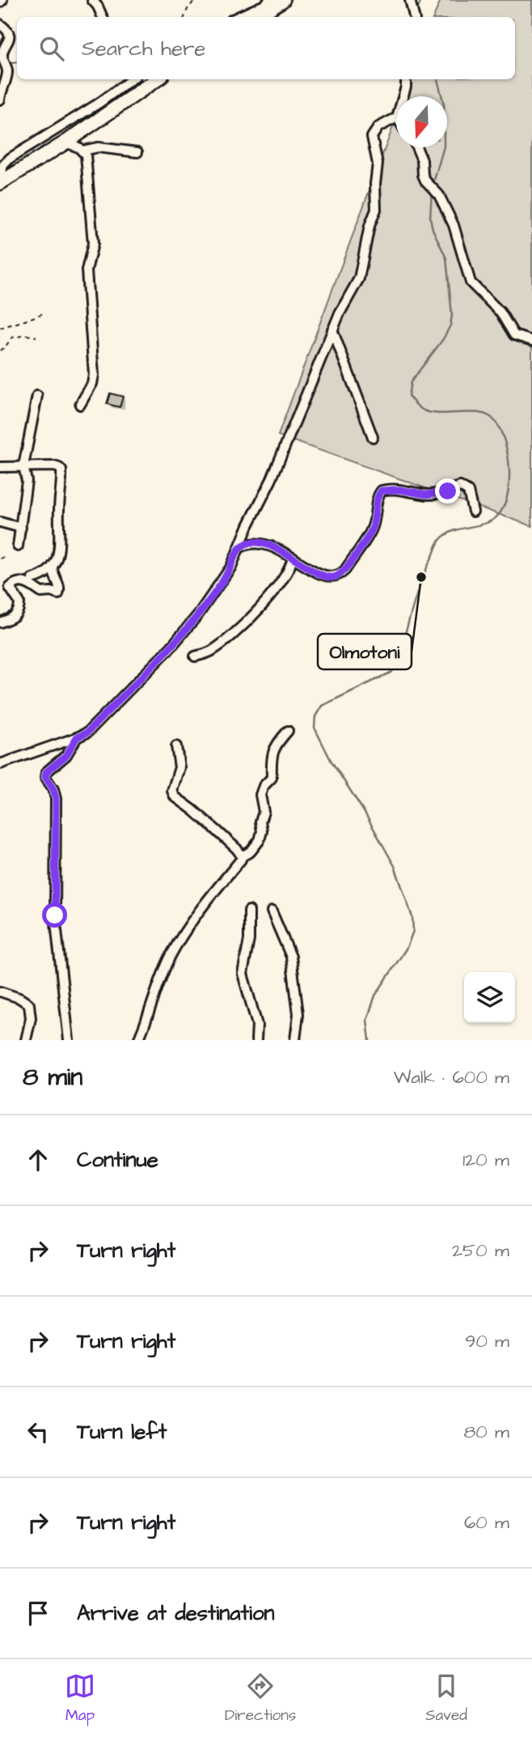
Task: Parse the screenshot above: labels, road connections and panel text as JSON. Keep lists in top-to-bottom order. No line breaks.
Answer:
{"places":["Olmotoni"],"north":"bottom","page":{"search":"Search here","heading":["8 min","Walk · 600 m"],"list":[["Continue","120 m"],["Turn right","250 m"],["Turn right","90 m"],["Turn left","80 m"],["Turn right","60 m"],"Arrive at destination"],"nav":["Map","Directions","Saved"]}}
